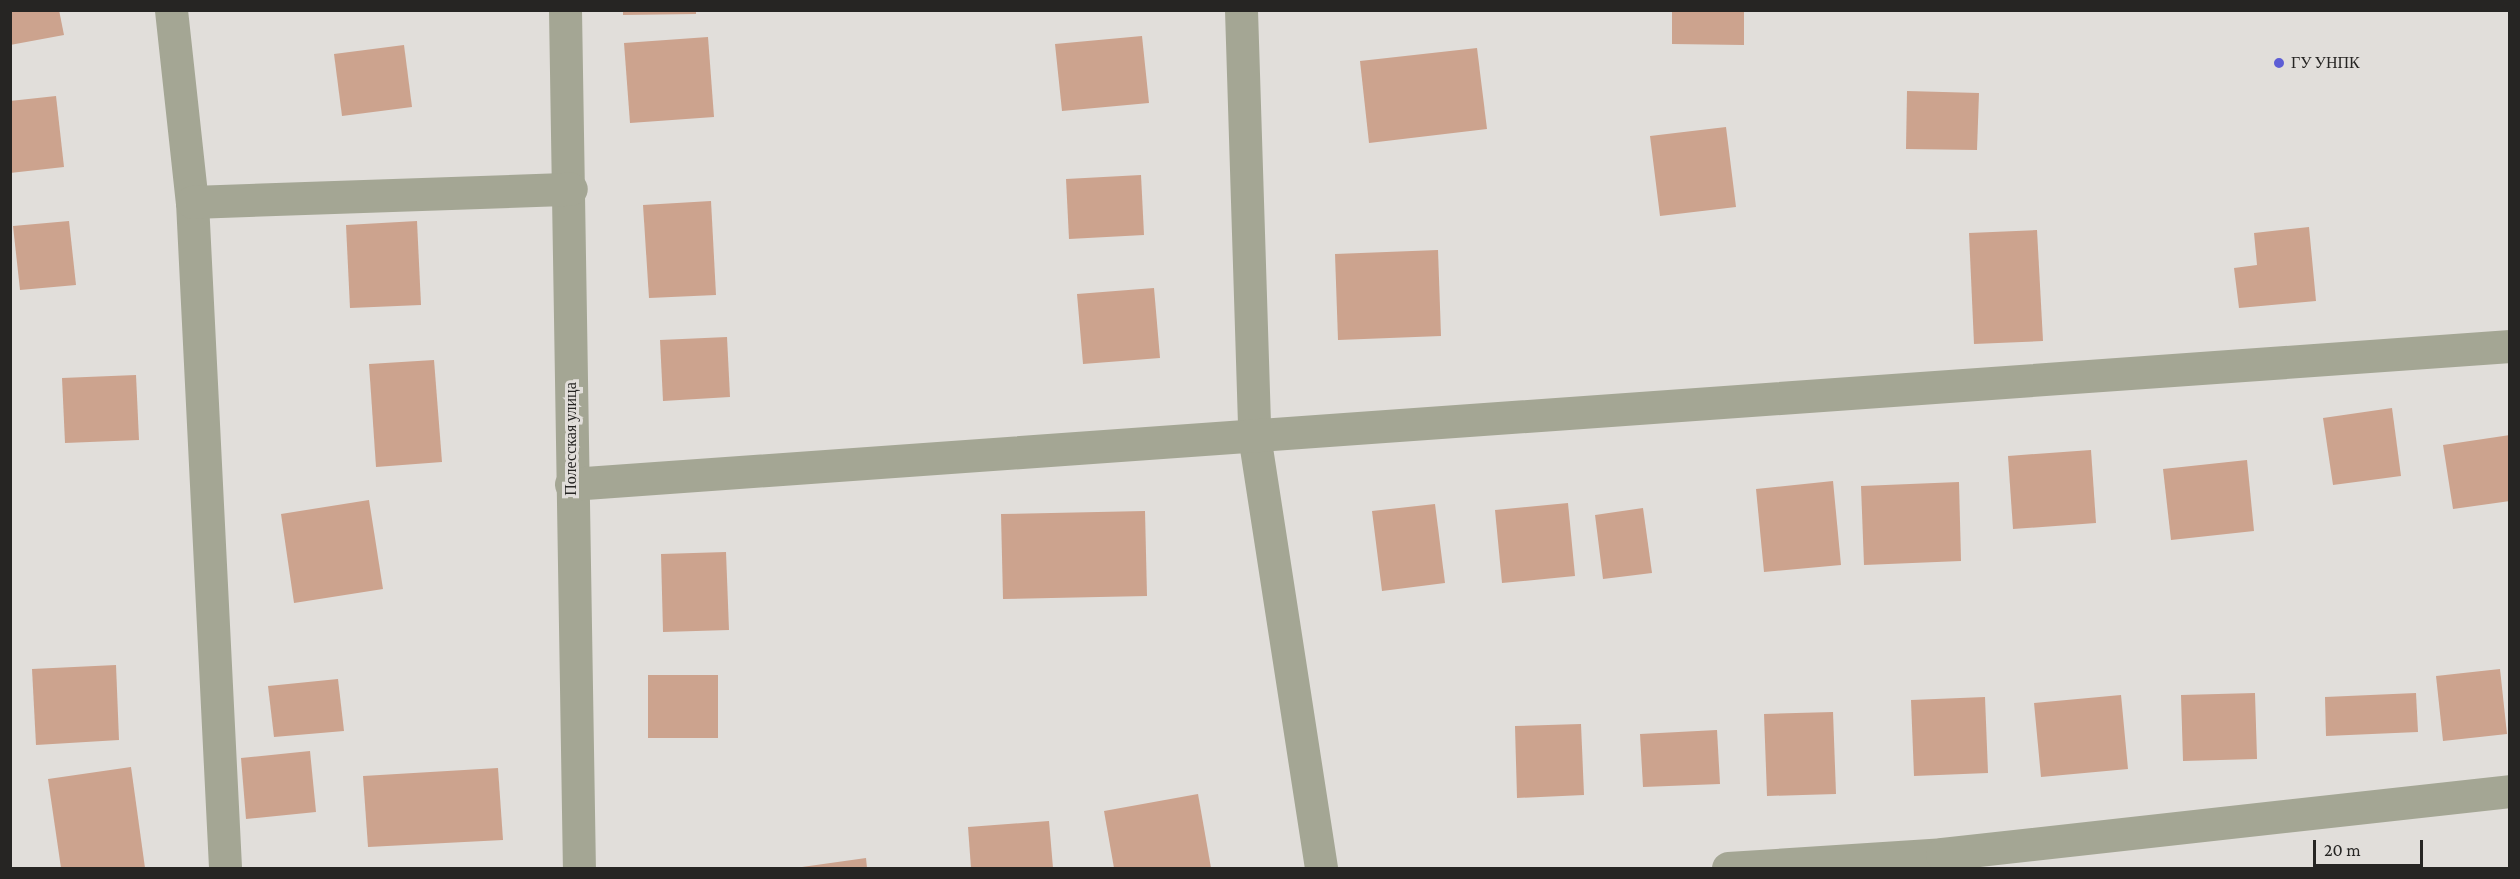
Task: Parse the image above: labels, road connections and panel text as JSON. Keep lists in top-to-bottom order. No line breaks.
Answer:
{"streets":{"street":["Полесская улица"]},"places":["ГУ УНПК"],"scale_bar":"20 m"}
